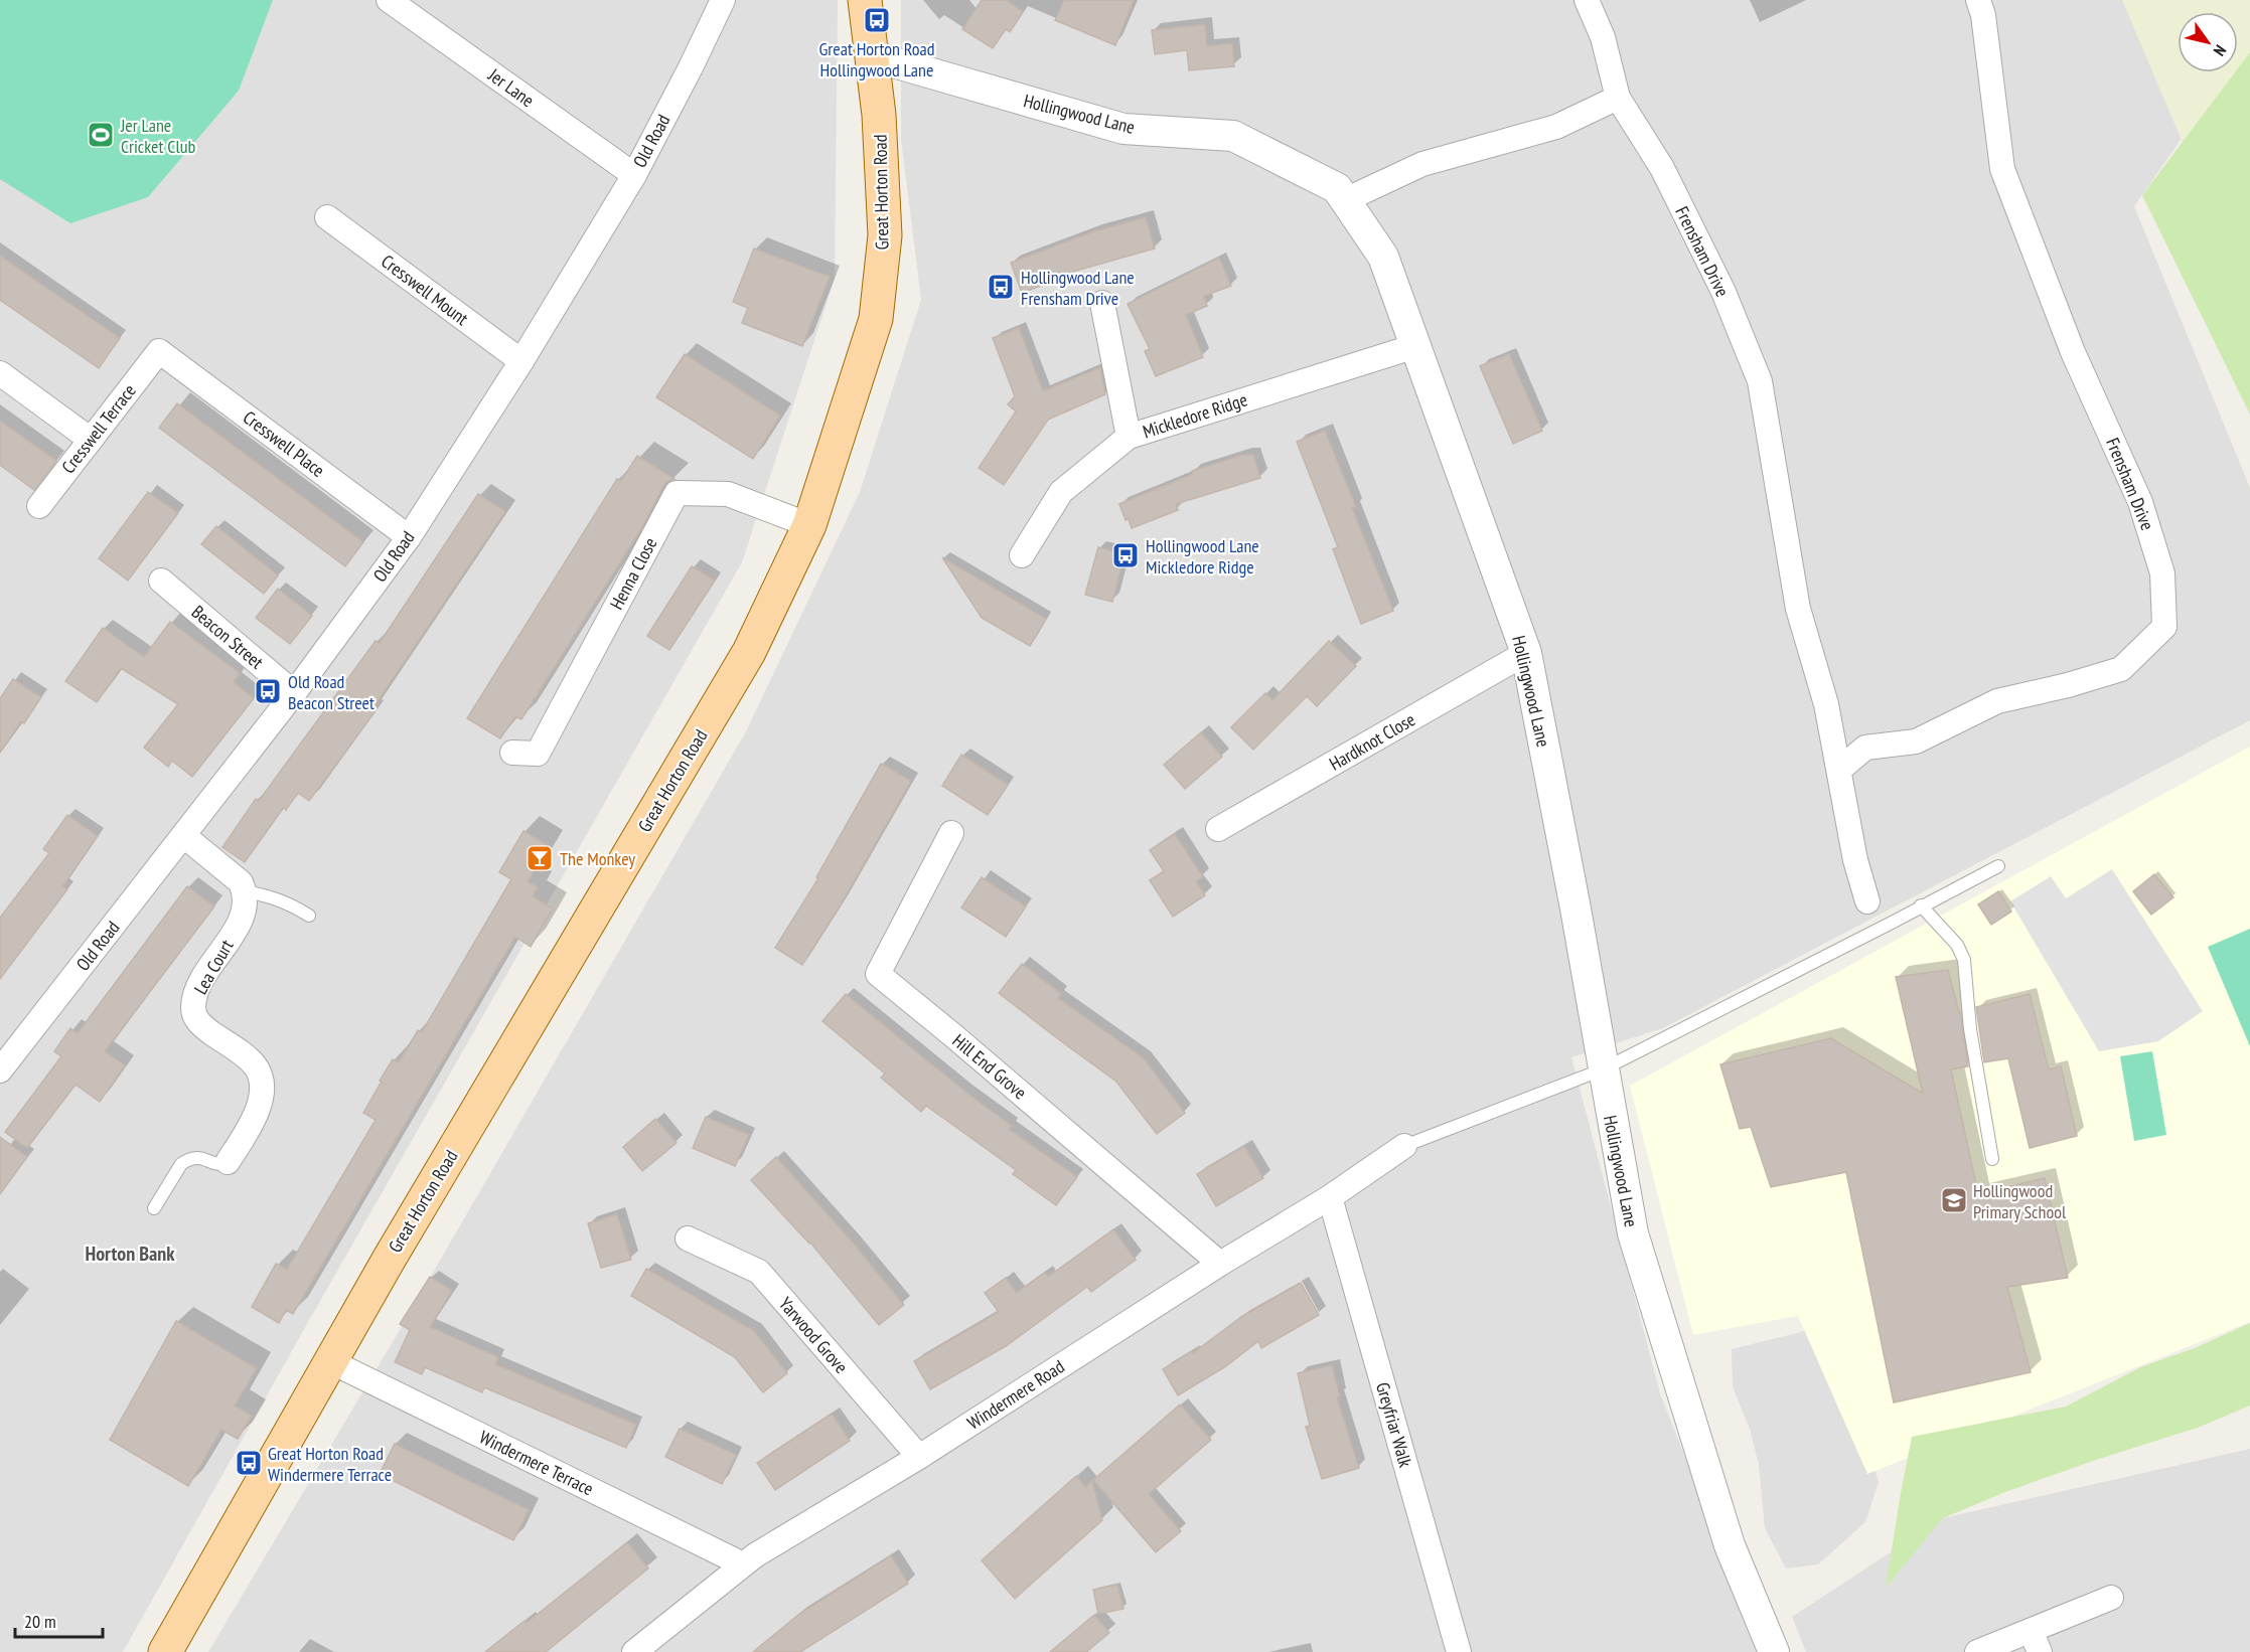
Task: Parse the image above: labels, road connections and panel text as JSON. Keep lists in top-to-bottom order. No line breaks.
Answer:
{"streets":{"main road":["Great Horton Road"],"street":["Jer Lane","Hollingwood Lane","Old Road","Frensham Drive","Cresswell Mount","Mickledore Ridge","Cresswell Terrace","Cresswell Place","Henna Close","Beacon Street","Hardknot Close","Lea Court","Hill End Grove","Yarwood Grove","Windermere Road","Greyfriar Walk","Windermere Terrace"]},"crossings":[["Jer Lane","Old Road"],["Hollingwood Lane","Great Horton Road"],["Hollingwood Lane","Mickledore Ridge"],["Hollingwood Lane","Hardknot Close"],["Old Road","Cresswell Mount"],["Old Road","Cresswell Place"],["Old Road","Beacon Street"],["Great Horton Road","Henna Close"],["Great Horton Road","Windermere Terrace"],["Cresswell Terrace","Cresswell Place"],["Hill End Grove","Windermere Road"],["Yarwood Grove","Windermere Road"],["Windermere Road","Greyfriar Walk"],["Windermere Road","Windermere Terrace"]],"districts":["Horton Bank"],"places":{"bus stop":["Great Horton Road Hollingwood Lane","Hollingwood Lane Frensham Drive","Hollingwood Lane Mickledore Ridge","Old Road Beacon Street","Great Horton Road Windermere Terrace"],"sports":["Jer Lane Cricket Club"],"bar":["The Monkey"],"school or university":["Hollingwood Primary School"]},"scale_bar":"20 m","north":"bottom right"}
